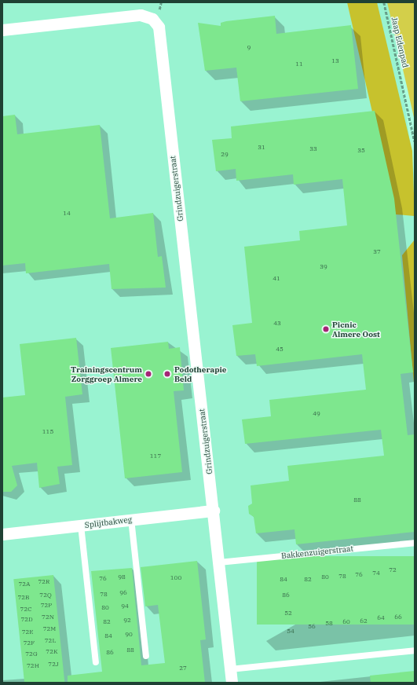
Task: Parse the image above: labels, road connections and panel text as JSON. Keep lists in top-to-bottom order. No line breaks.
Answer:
{"streets":{"street":["Grindzuigerstraat","Splijtbakweg"],"lane":["Bakkenzuigerstraat"],"path":["Jaap Edenpad"]},"crossings":[["Grindzuigerstraat","Splijtbakweg"]],"places":["Picnic Almere Oost","Trainingscentrum Zorggroep Almere","Podotherapie Beld"],"house_numbers":["9","13","11","31","33","35","29","14","37","39","41","43","45","49","115","117","88","72","74","76","78","98","80","100","76","84","82","72R","72A","96","78","72Q","86","72B","72P","94","80","72C","52","72N","66","64","72D","92","62","82","60","58","56","72M","54","72E","90","84","72L","72F","88","72K","86","72G","72J","72H","27"]}
